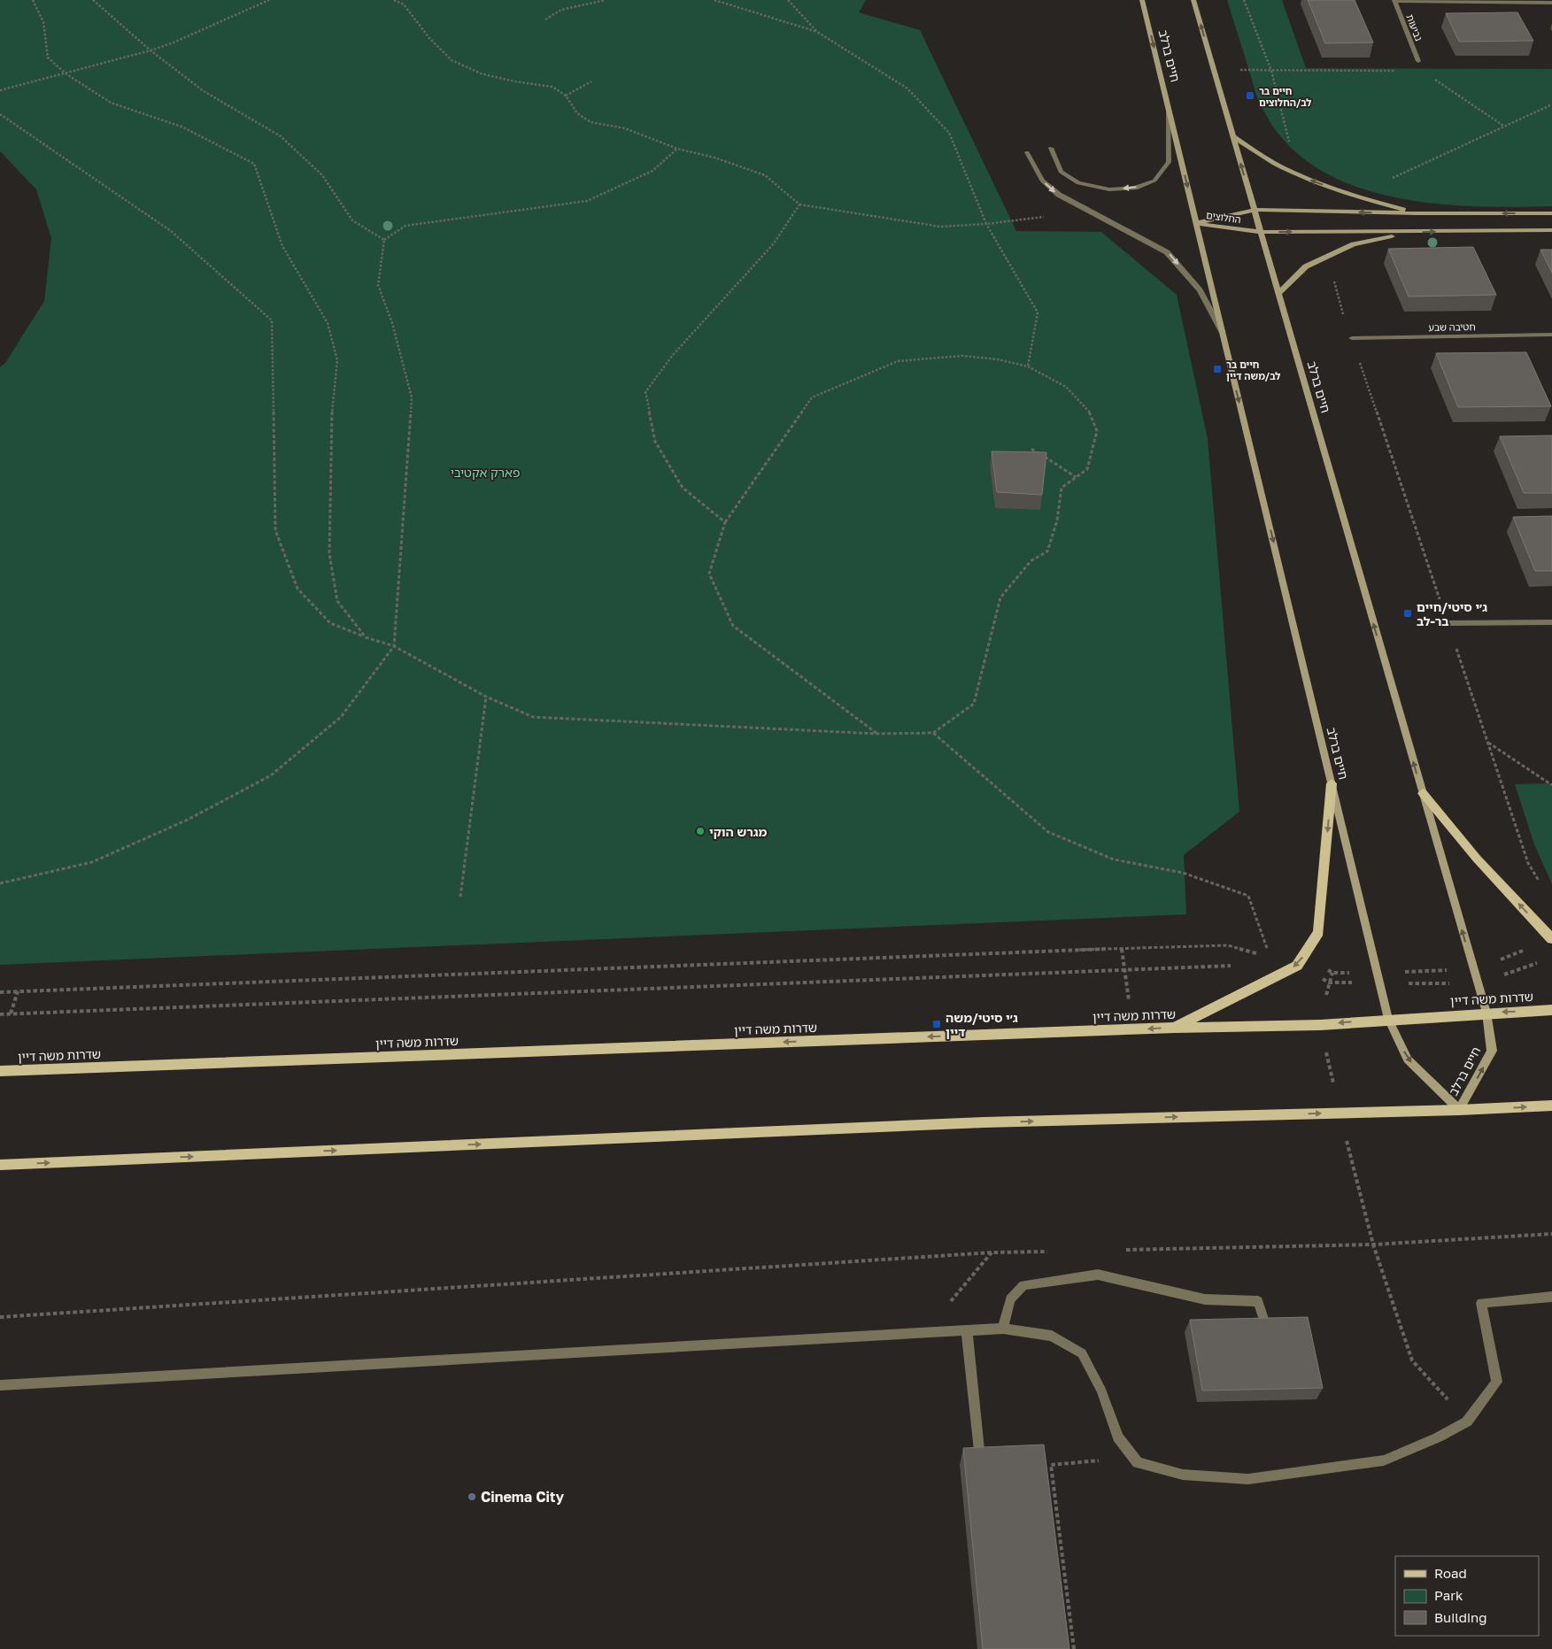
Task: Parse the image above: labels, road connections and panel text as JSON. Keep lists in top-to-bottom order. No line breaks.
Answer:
{"streets":{"main road":["שדרות משה דיין"],"street":["נביעות","חיים ברלב","החלוצים","חטיבה שבע"]},"crossings":[["חיים ברלב","החלוצים"],["חיים ברלב","שדרות משה דיין"]],"parks":["פארק אקטיבי"],"places":{"transit":["חיים בר לב/החלוצים","חיים בר לב/משה דיין","ג׳י סיטי/חיים בר-לב","ג׳י סיטי/משה דיין"],"other":["מגרש הוקי","Cinema City"]},"legend":["Road","Park","Building"]}
